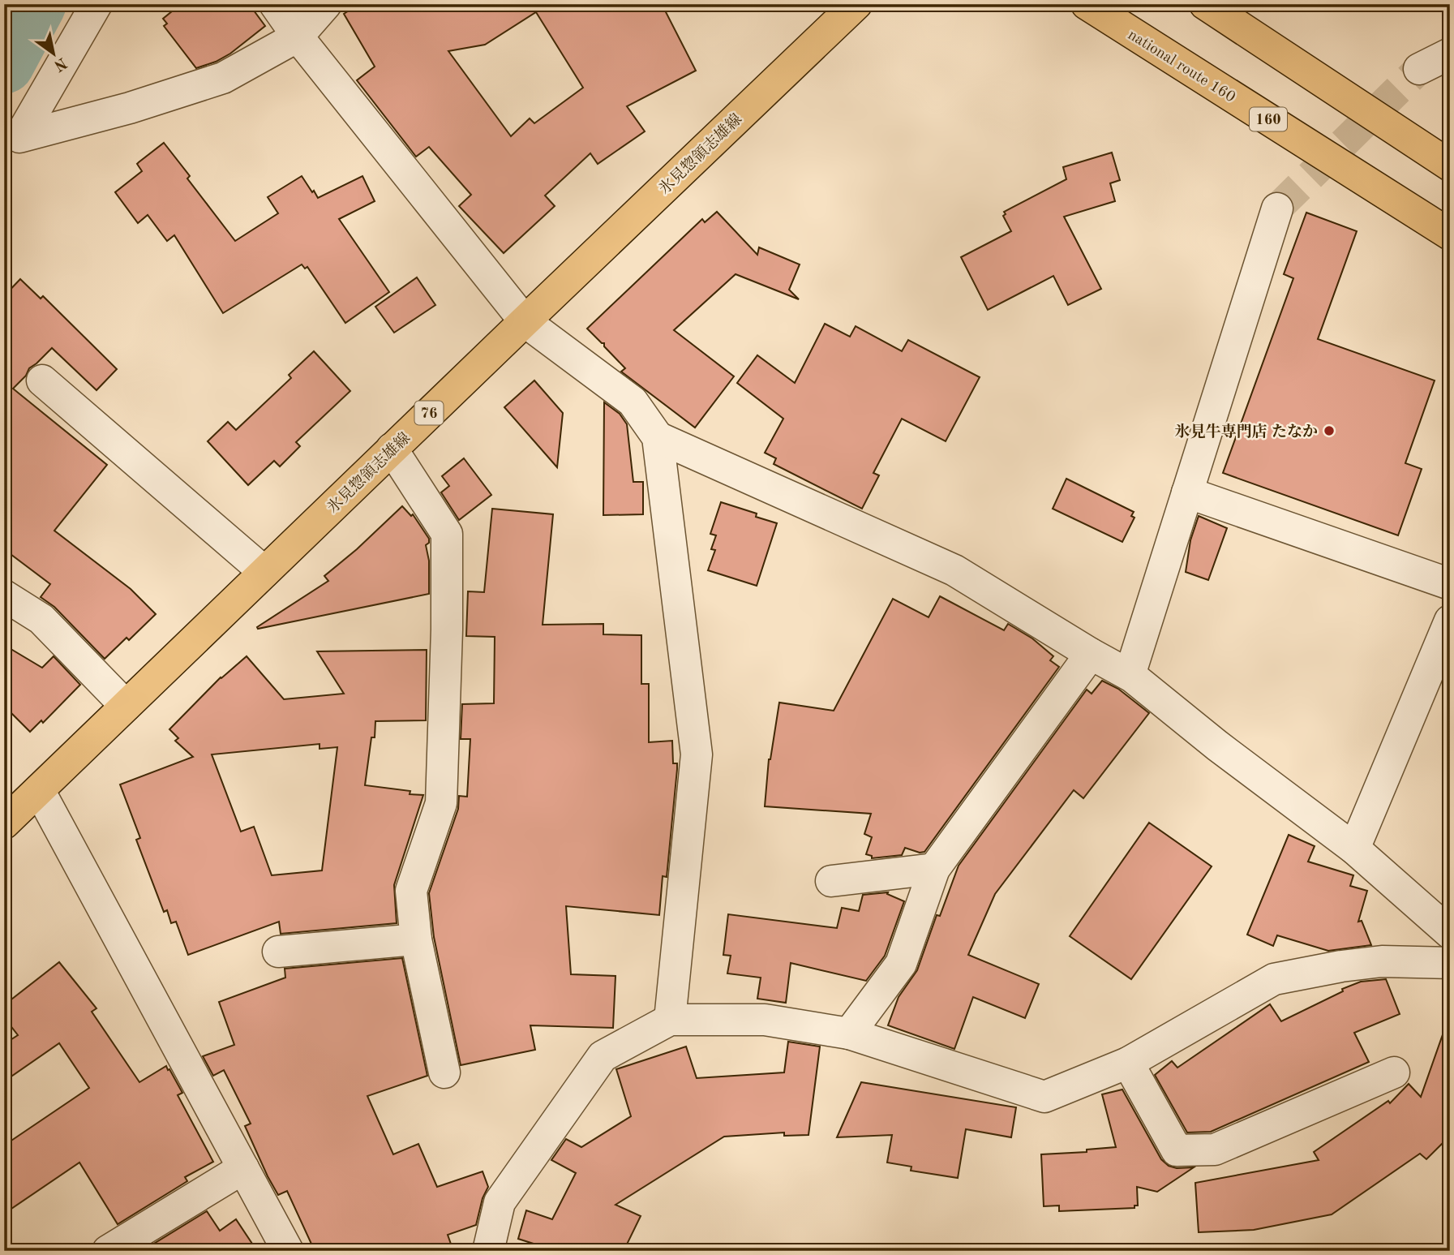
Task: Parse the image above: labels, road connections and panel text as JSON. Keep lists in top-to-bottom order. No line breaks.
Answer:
{"streets":{"main road":["national route 160","160","氷見惣領志雄線","76"]},"places":["氷見牛専門店 たなか"],"north":"bottom right"}
